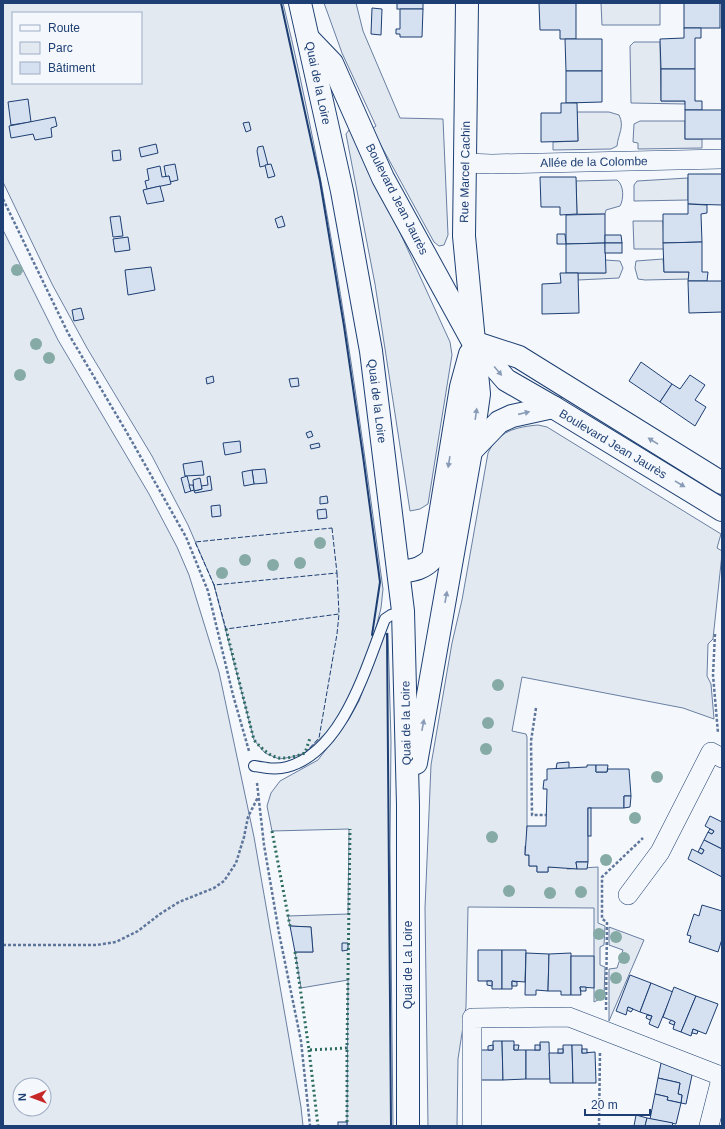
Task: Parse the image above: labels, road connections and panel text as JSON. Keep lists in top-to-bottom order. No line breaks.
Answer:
{"streets":{"main road":["Quai de la Loire","Rue Marcel Cachin","Boulevard Jean Jaurès","Quai de La Loire"],"street":["Allée de la Colombe"]},"crossings":[["Quai de la Loire","Rue Marcel Cachin"],["Quai de la Loire","Boulevard Jean Jaurès"],["Quai de la Loire","Quai de La Loire"],["Allée de la Colombe","Rue Marcel Cachin"],["Rue Marcel Cachin","Boulevard Jean Jaurès"],["Rue Marcel Cachin","Quai de La Loire"]],"legend":["Route","Parc","Bâtiment"],"scale_bar":"20 m","north":"left"}
